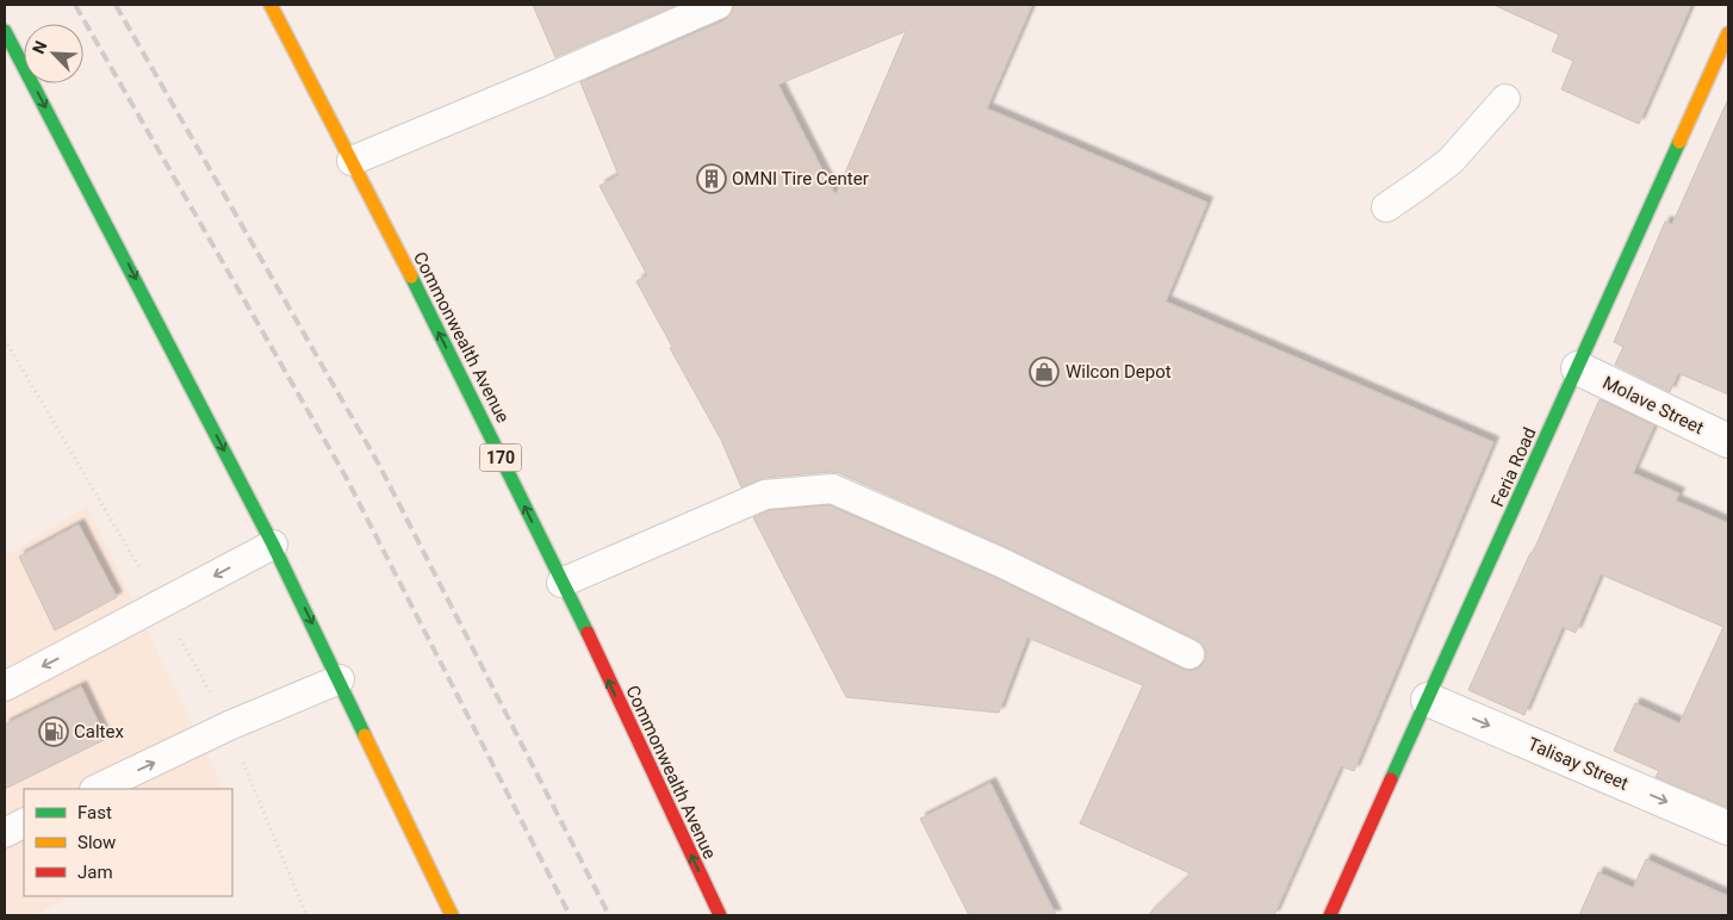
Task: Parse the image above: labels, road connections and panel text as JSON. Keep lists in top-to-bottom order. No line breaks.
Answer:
{"streets":{"main road":["Commonwealth Avenue","170","Feria Road"],"street":["Molave Street","Talisay Street"]},"crossings":[["Molave Street","Feria Road"],["Feria Road","Talisay Street"]],"one_way":["Commonwealth Avenue","Talisay Street"],"places":{"building":["OMNI Tire Center"],"shop":["Wilcon Depot"],"fuel station":["Caltex"]},"legend":["Fast","Slow","Jam"],"north":"top left"}
